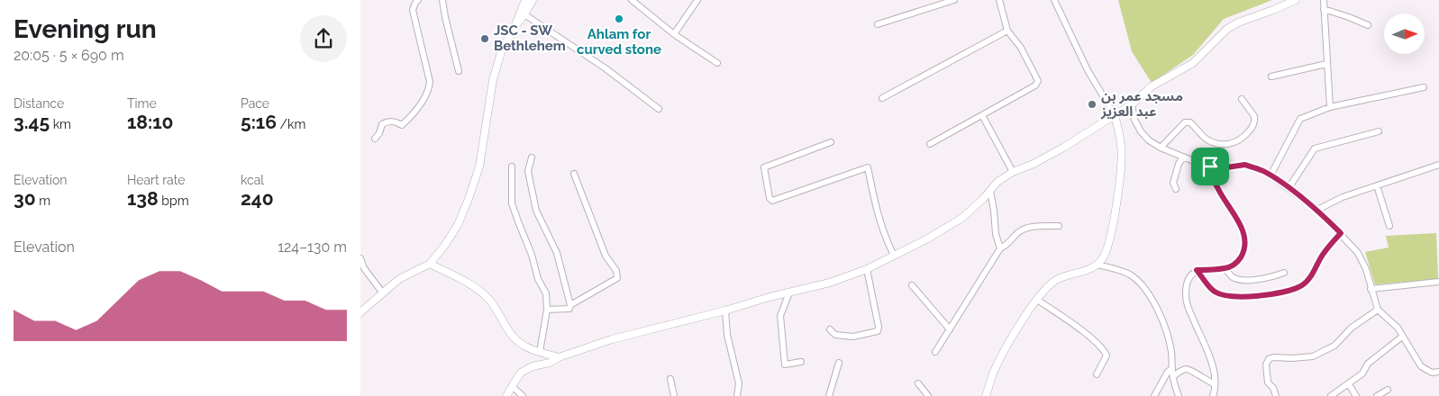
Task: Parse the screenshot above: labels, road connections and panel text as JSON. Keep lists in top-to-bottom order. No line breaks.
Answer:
{"places":["Ahlam for curved stone","JSC - SW Bethlehem","مسجد عمر بن عبد العزيز"],"north":"right","page":{"heading":["Evening run","20:05 · 5 × 690 m"],"stats":[["Distance","3.45 km"],["Time","18:10"],["Pace","5:16 /km"],["Elevation","30 m"],["Heart rate","138 bpm"],["kcal","240"]],"chart":["Elevation","124–130 m"]}}
